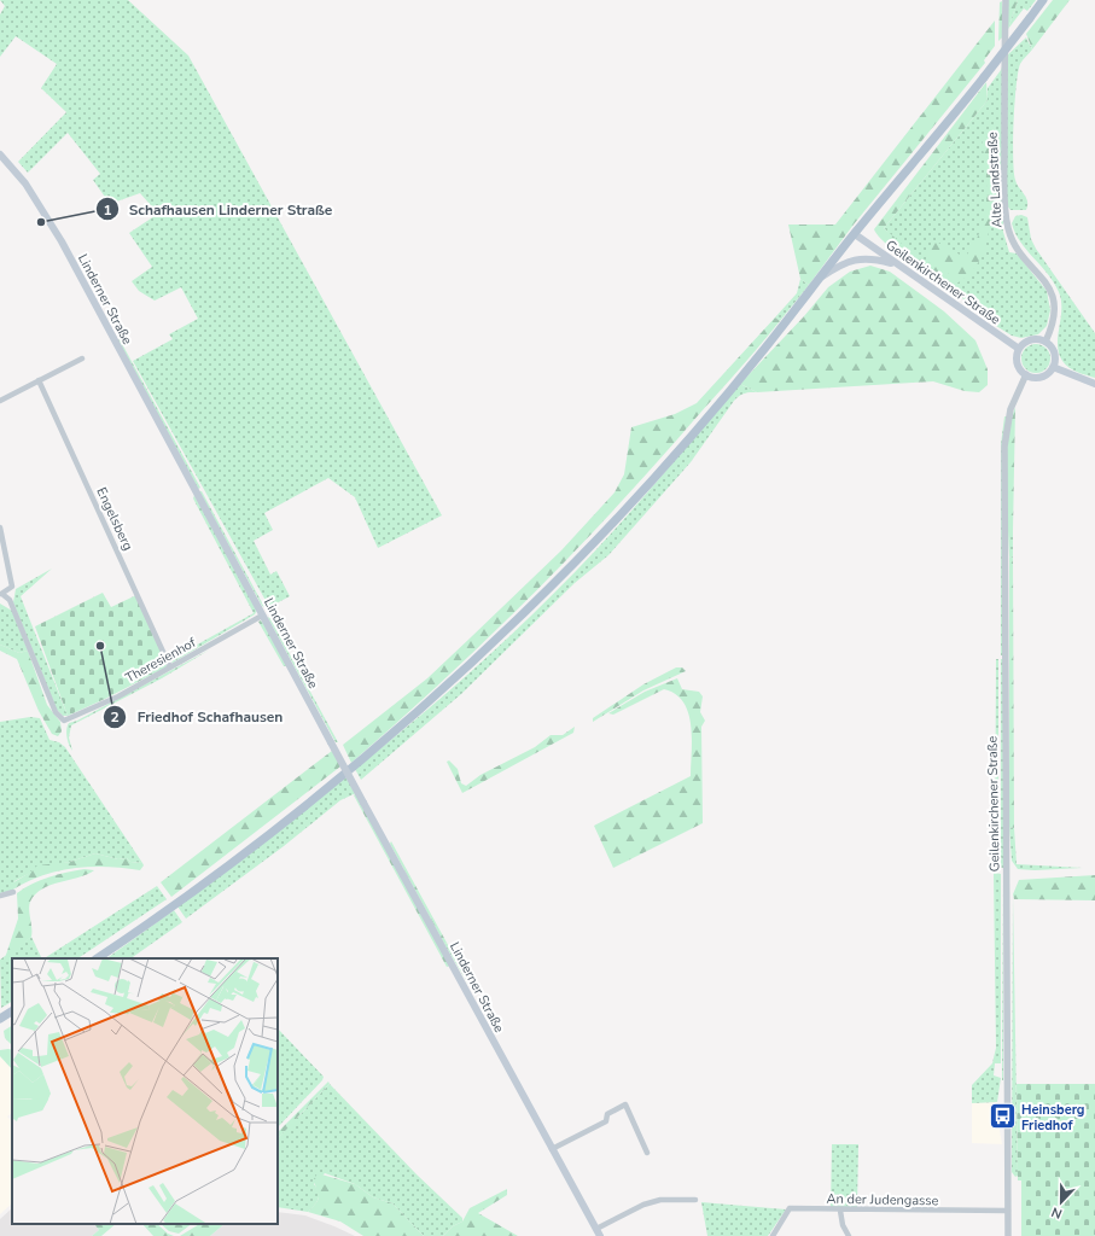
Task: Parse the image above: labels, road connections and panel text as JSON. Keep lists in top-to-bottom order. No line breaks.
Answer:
{"streets":{"main road":["Geilenkirchener Straße","Linderner Straße"],"street":["Alte Landstraße","Engelsberg","Theresienhof","An der Judengasse"]},"crossings":[["Alte Landstraße","Geilenkirchener Straße"],["Geilenkirchener Straße","An der Judengasse"],["Linderner Straße","Theresienhof"],["Engelsberg","Theresienhof"]],"places":{"other":["Schafhausen Linderner Straße","Friedhof Schafhausen"],"bus stop":["Heinsberg Friedhof"]},"north":"bottom"}
